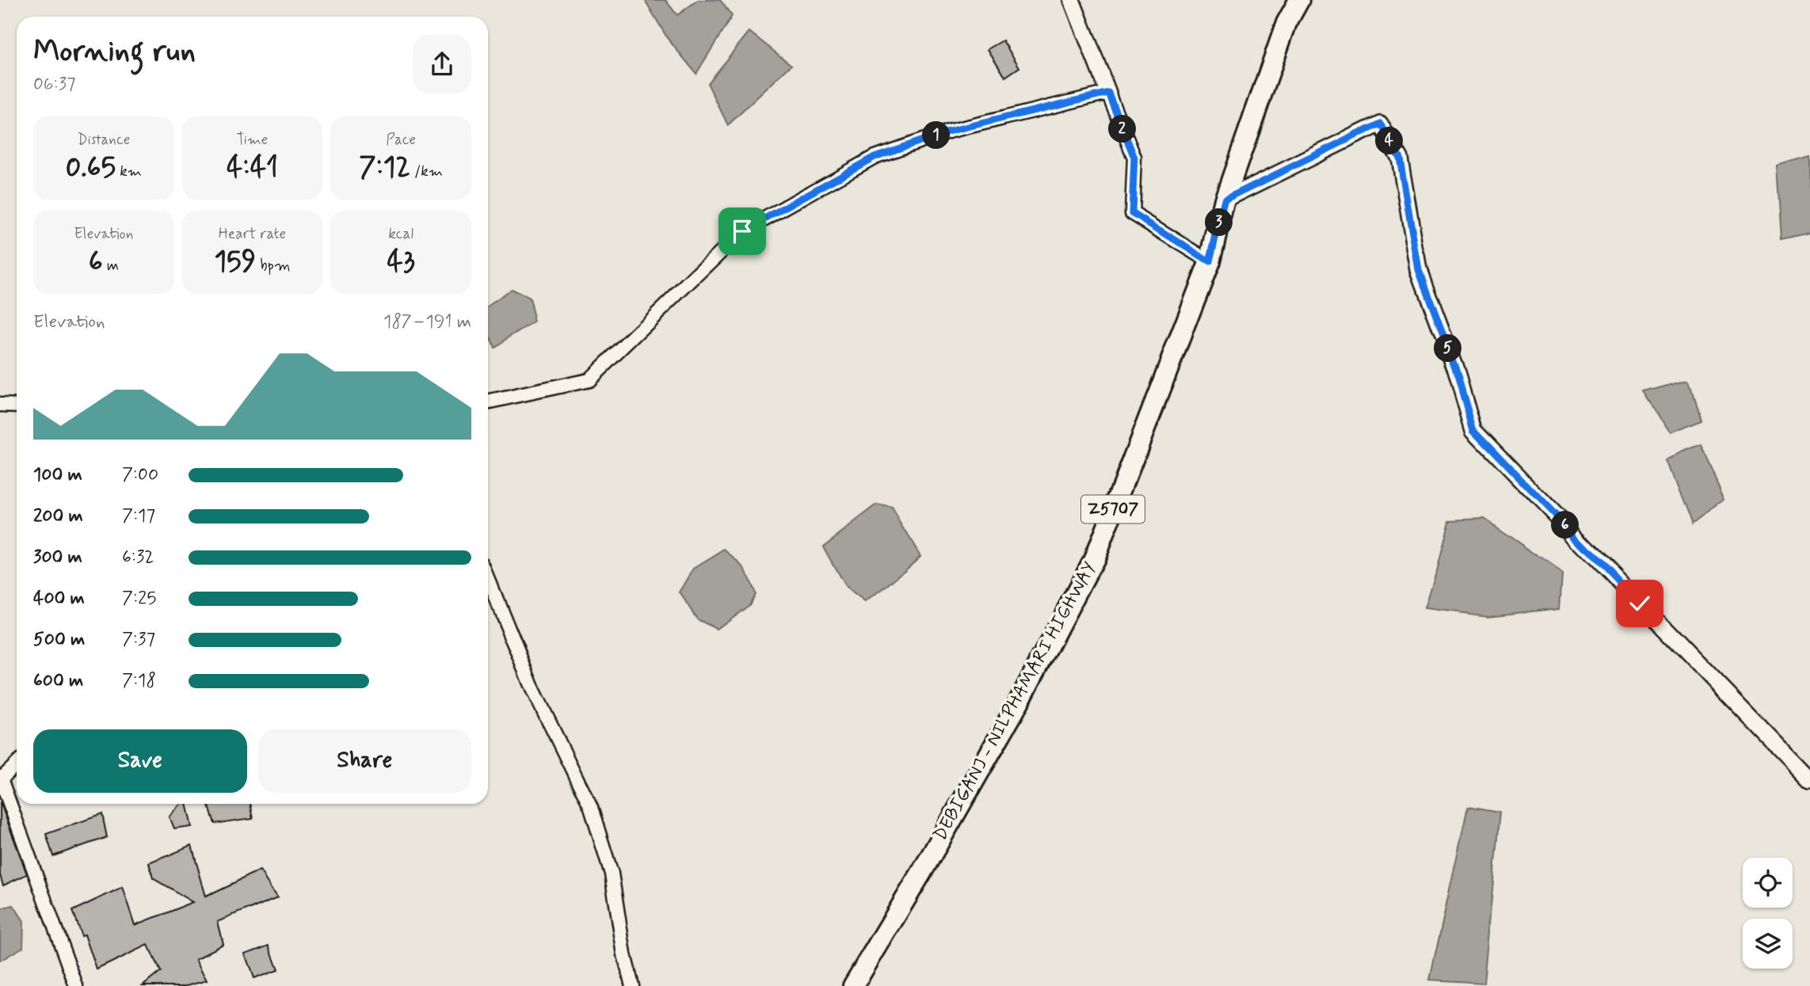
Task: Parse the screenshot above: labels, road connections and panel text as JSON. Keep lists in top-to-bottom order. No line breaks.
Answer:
{"streets":{"main road":["Z5707","DEBIGANJ - NILPHAMARI HIGHWAY"]},"page":{"heading":["Morning run","06:37"],"stats":[["Distance","0.65 km"],["Time","4:41"],["Pace","7:12 /km"],["Elevation","6 m"],["Heart rate","159 bpm"],["kcal","43"]],"pins":["2","1","4","3","5","6"],"chart":["Elevation","187–191 m"],"list":[{"name":"100 m","note":"7:00"},{"name":"200 m","note":"7:17"},{"name":"300 m","note":"6:32"},{"name":"400 m","note":"7:25"},{"name":"500 m","note":"7:37"},{"name":"600 m","note":"7:18"}],"buttons":["Save","Share"]}}
